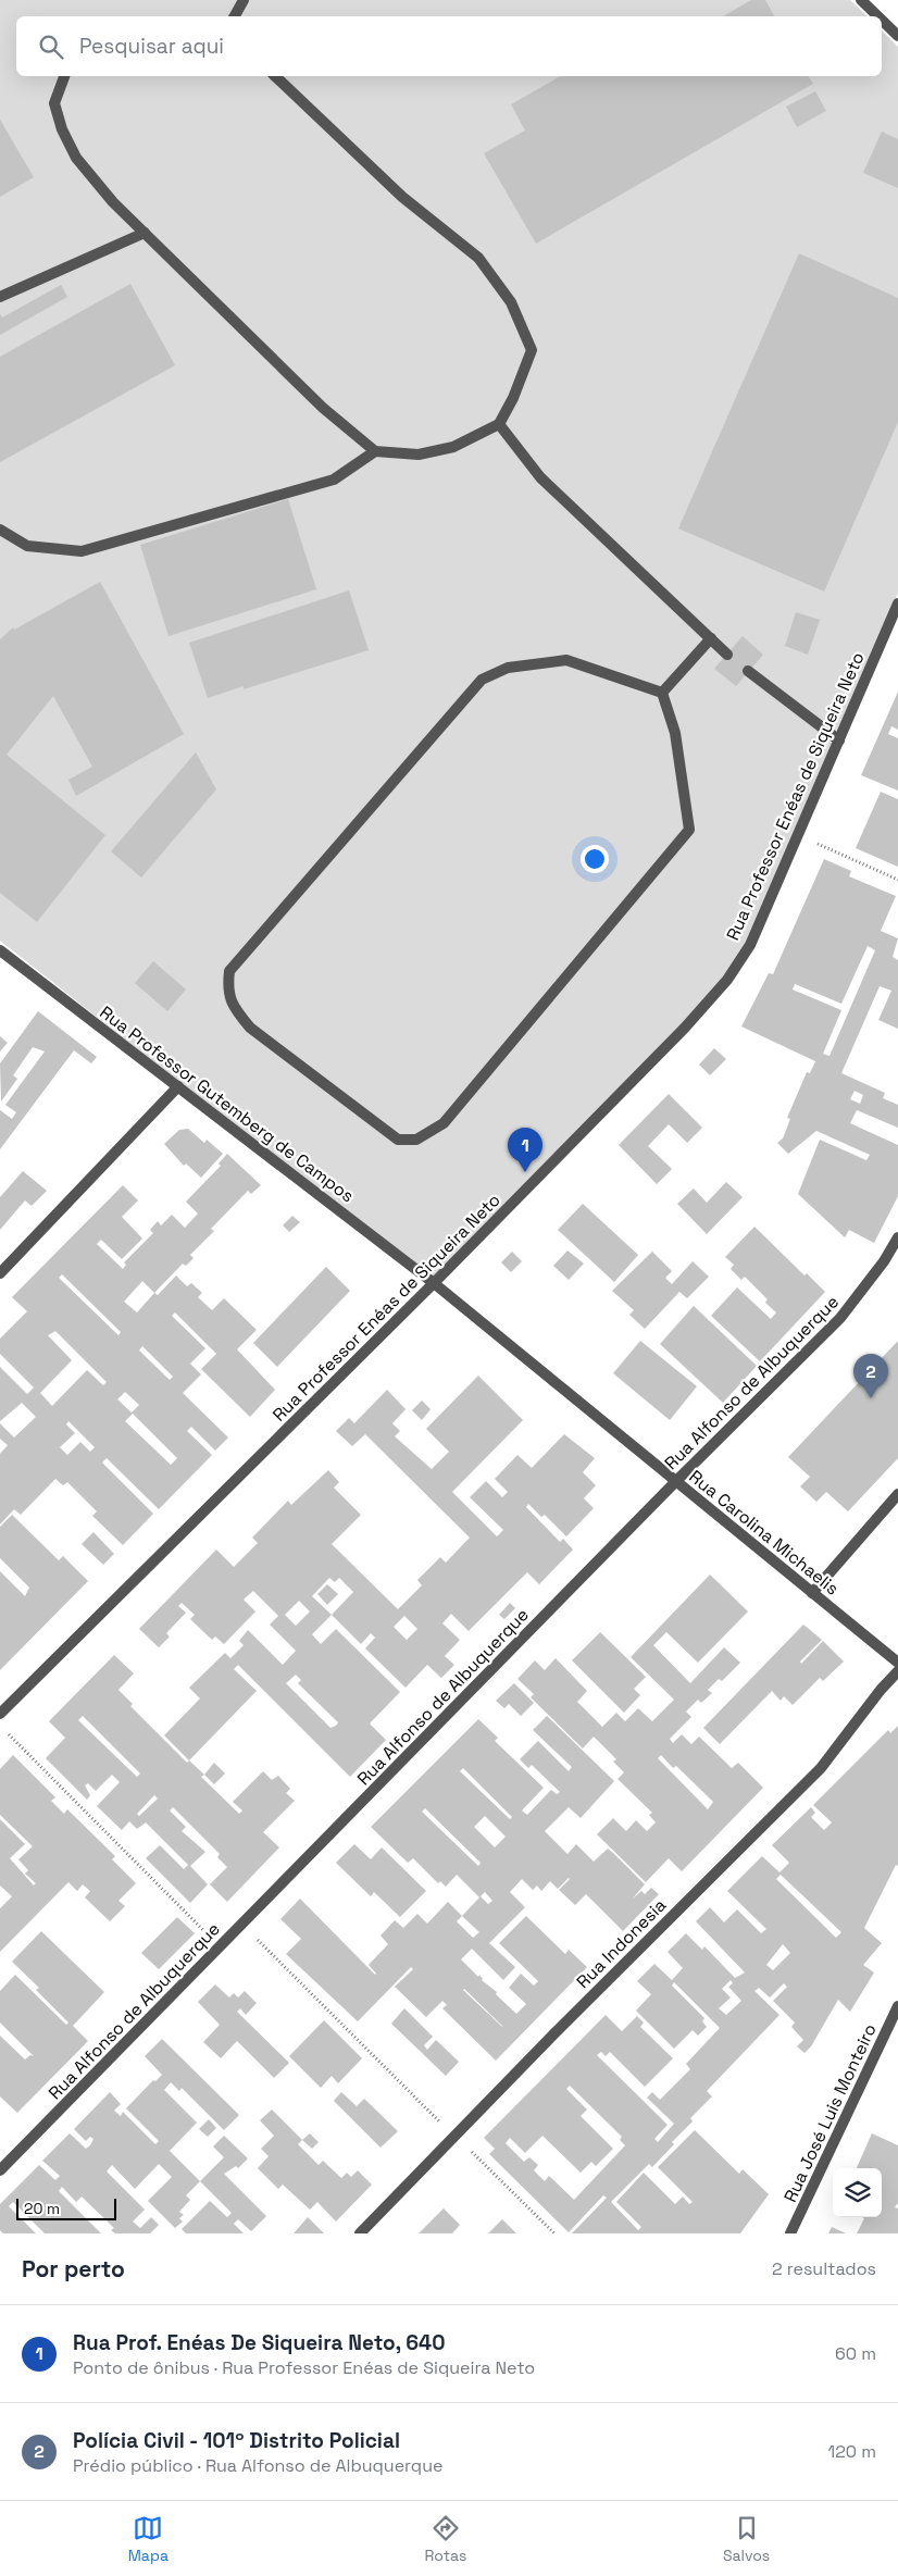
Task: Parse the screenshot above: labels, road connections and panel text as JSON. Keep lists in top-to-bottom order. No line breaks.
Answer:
{"streets":{"street":["Rua Professor Enéas de Siqueira Neto","Rua Professor Gutemberg de Campos","Rua Alfonso de Albuquerque","Rua Carolina Michaelis","Rua Indonesia","Rua José Luis Monteiro"]},"crossings":[["Rua Professor Enéas de Siqueira Neto","Rua Professor Gutemberg de Campos"],["Rua Professor Enéas de Siqueira Neto","Rua Carolina Michaelis"],["Rua Professor Gutemberg de Campos","Rua Carolina Michaelis"],["Rua Alfonso de Albuquerque","Rua Carolina Michaelis"]],"scale_bar":"20 m","page":{"search":"Pesquisar aqui","pins":["1","2"],"scale":"20 m","heading":["Por perto","2 resultados"],"list":[{"mark":"1","name":"Rua Prof. Enéas De Siqueira Neto, 640","note":"Ponto de ônibus · Rua Professor Enéas de Siqueira Neto","value":"60 m"},{"mark":"2","name":"Polícia Civil - 101º Distrito Policial","note":"Prédio público · Rua Alfonso de Albuquerque","value":"120 m"}],"nav":["Mapa","Rotas","Salvos"]}}
